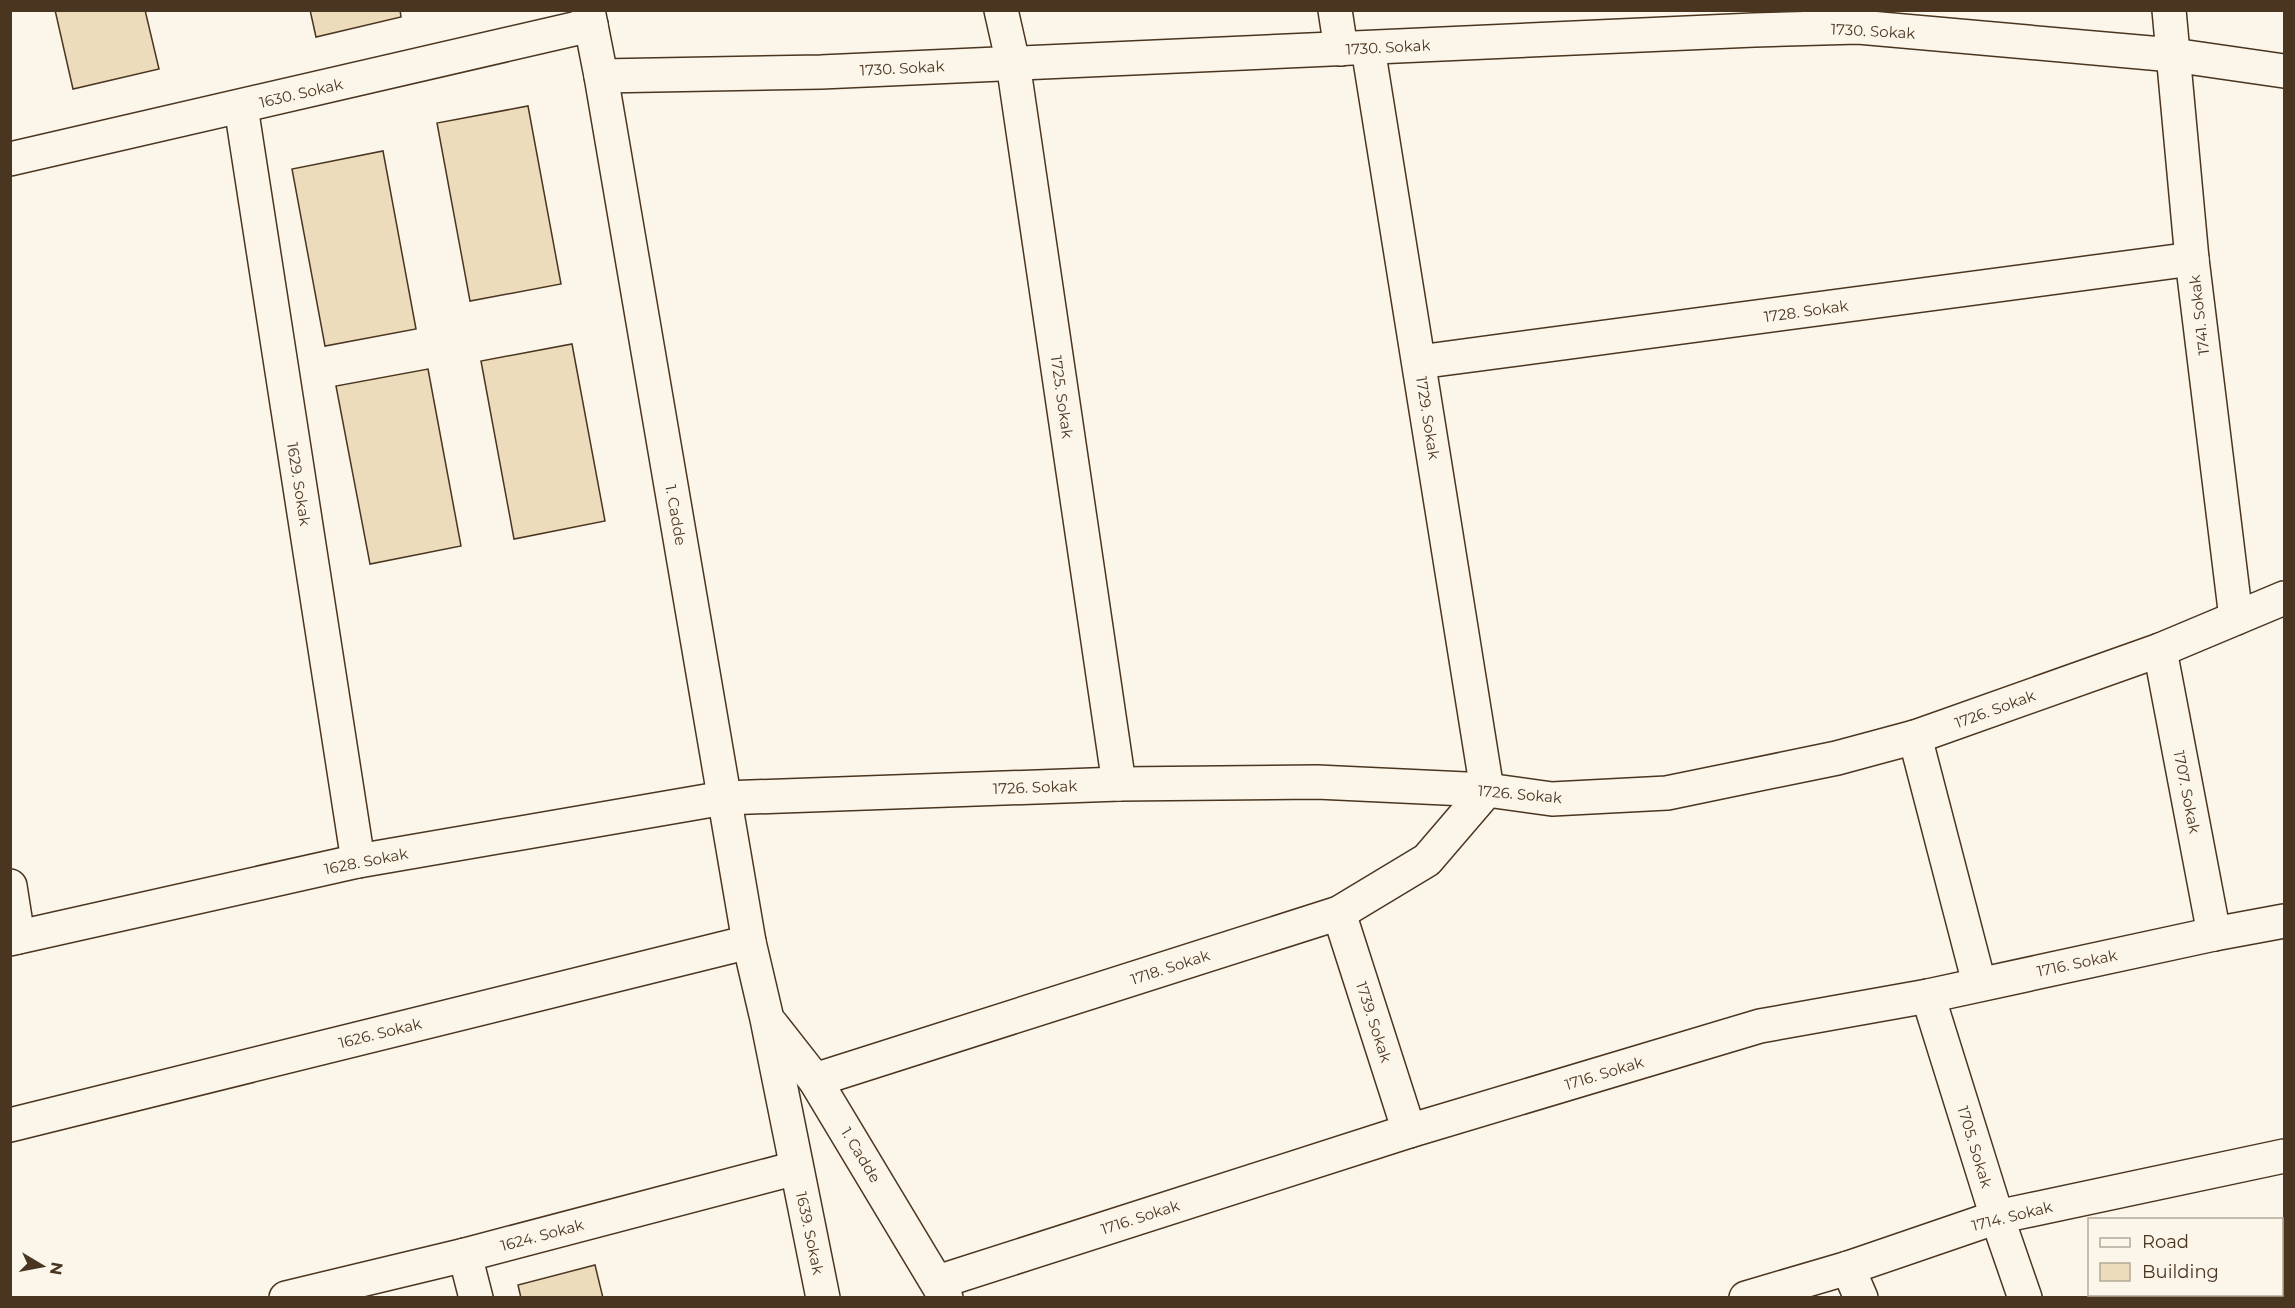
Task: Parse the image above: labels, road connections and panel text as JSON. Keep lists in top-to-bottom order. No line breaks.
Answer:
{"streets":{"street":["1730. Sokak","1630. Sokak","1728. Sokak","1741. Sokak","1725. Sokak","1729. Sokak","1629. Sokak","1. Cadde","1726. Sokak","1707. Sokak","1628. Sokak","1716. Sokak","1718. Sokak","1739. Sokak","1626. Sokak","1705. Sokak","1714. Sokak","1639. Sokak","1624. Sokak"]},"crossings":[["1730. Sokak","1741. Sokak"],["1730. Sokak","1725. Sokak"],["1730. Sokak","1729. Sokak"],["1730. Sokak","1. Cadde"],["1630. Sokak","1629. Sokak"],["1630. Sokak","1. Cadde"],["1728. Sokak","1741. Sokak"],["1728. Sokak","1729. Sokak"],["1741. Sokak","1726. Sokak"],["1725. Sokak","1726. Sokak"],["1729. Sokak","1726. Sokak"],["1729. Sokak","1718. Sokak"],["1629. Sokak","1628. Sokak"],["1. Cadde","1726. Sokak"],["1. Cadde","1628. Sokak"],["1. Cadde","1716. Sokak"],["1. Cadde","1718. Sokak"],["1. Cadde","1626. Sokak"],["1. Cadde","1639. Sokak"],["1. Cadde","1624. Sokak"],["1726. Sokak","1707. Sokak"],["1726. Sokak","1628. Sokak"],["1726. Sokak","1718. Sokak"],["1707. Sokak","1716. Sokak"],["1716. Sokak","1739. Sokak"],["1716. Sokak","1705. Sokak"],["1718. Sokak","1739. Sokak"],["1705. Sokak","1714. Sokak"],["1639. Sokak","1624. Sokak"]],"legend":["Road","Building"],"north":"right"}
